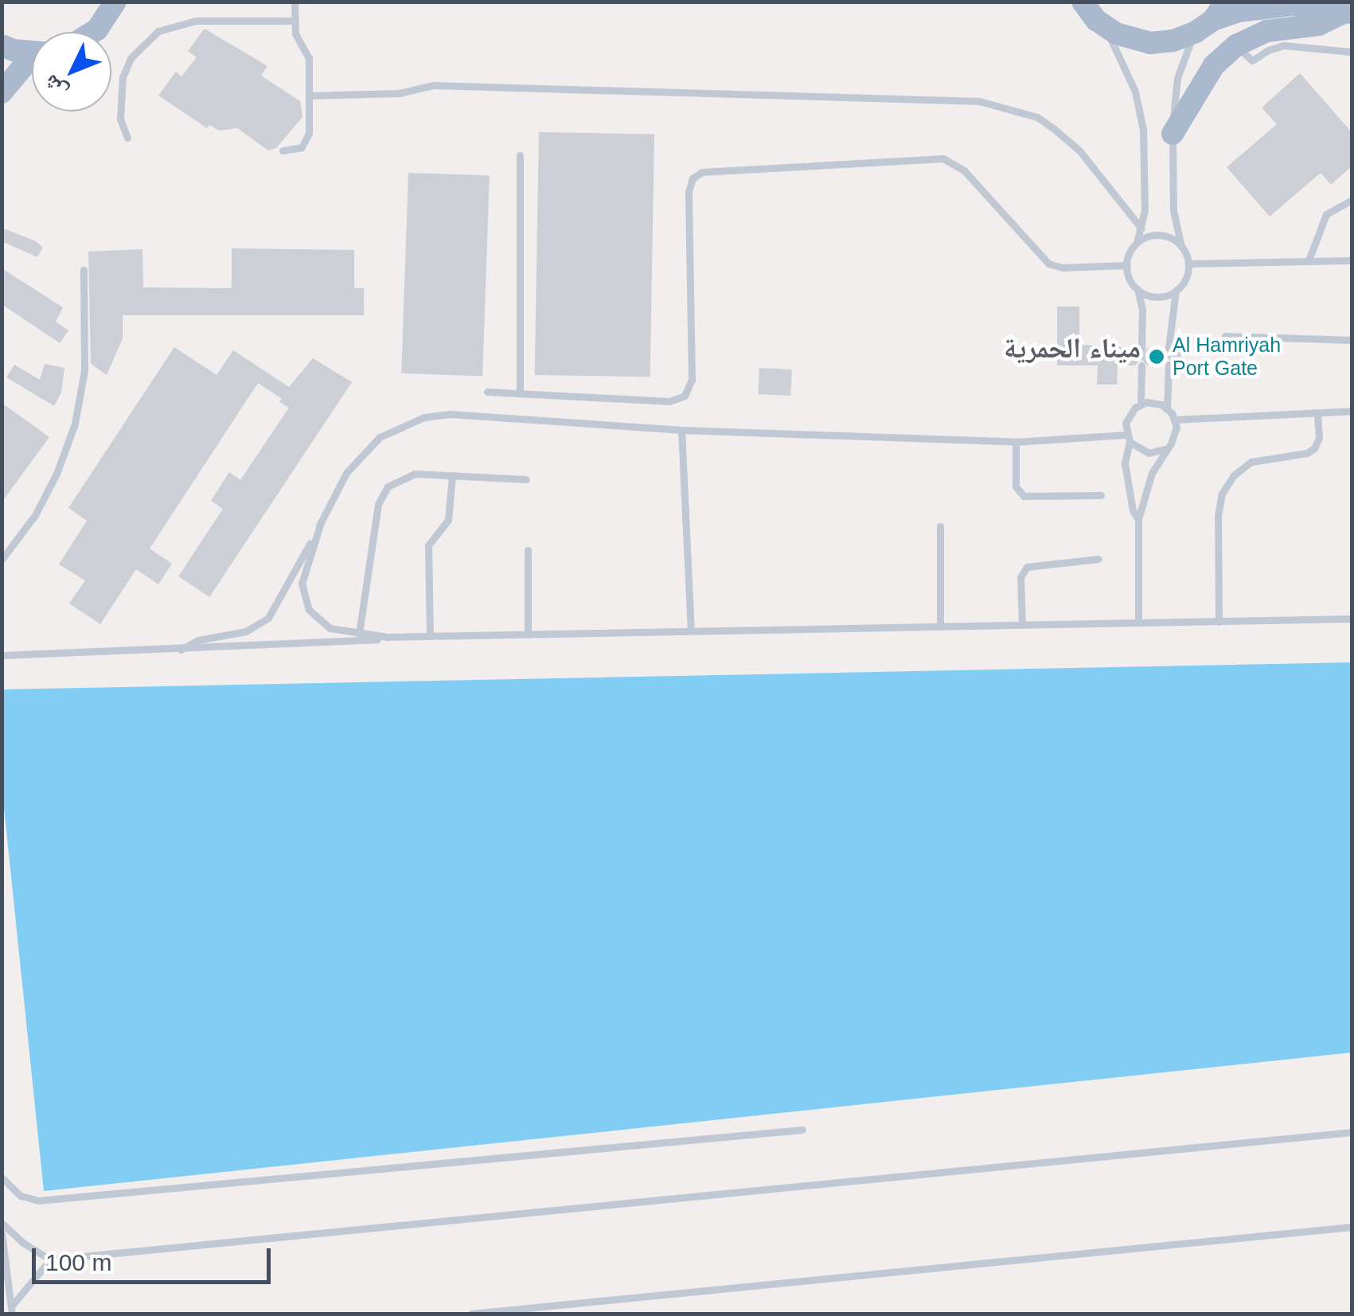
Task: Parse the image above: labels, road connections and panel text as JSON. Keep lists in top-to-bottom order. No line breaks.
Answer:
{"districts":["ميناء الحمرية"],"places":["Al Hamriyah Port Gate"],"scale_bar":"100 m","north":"bottom left"}
